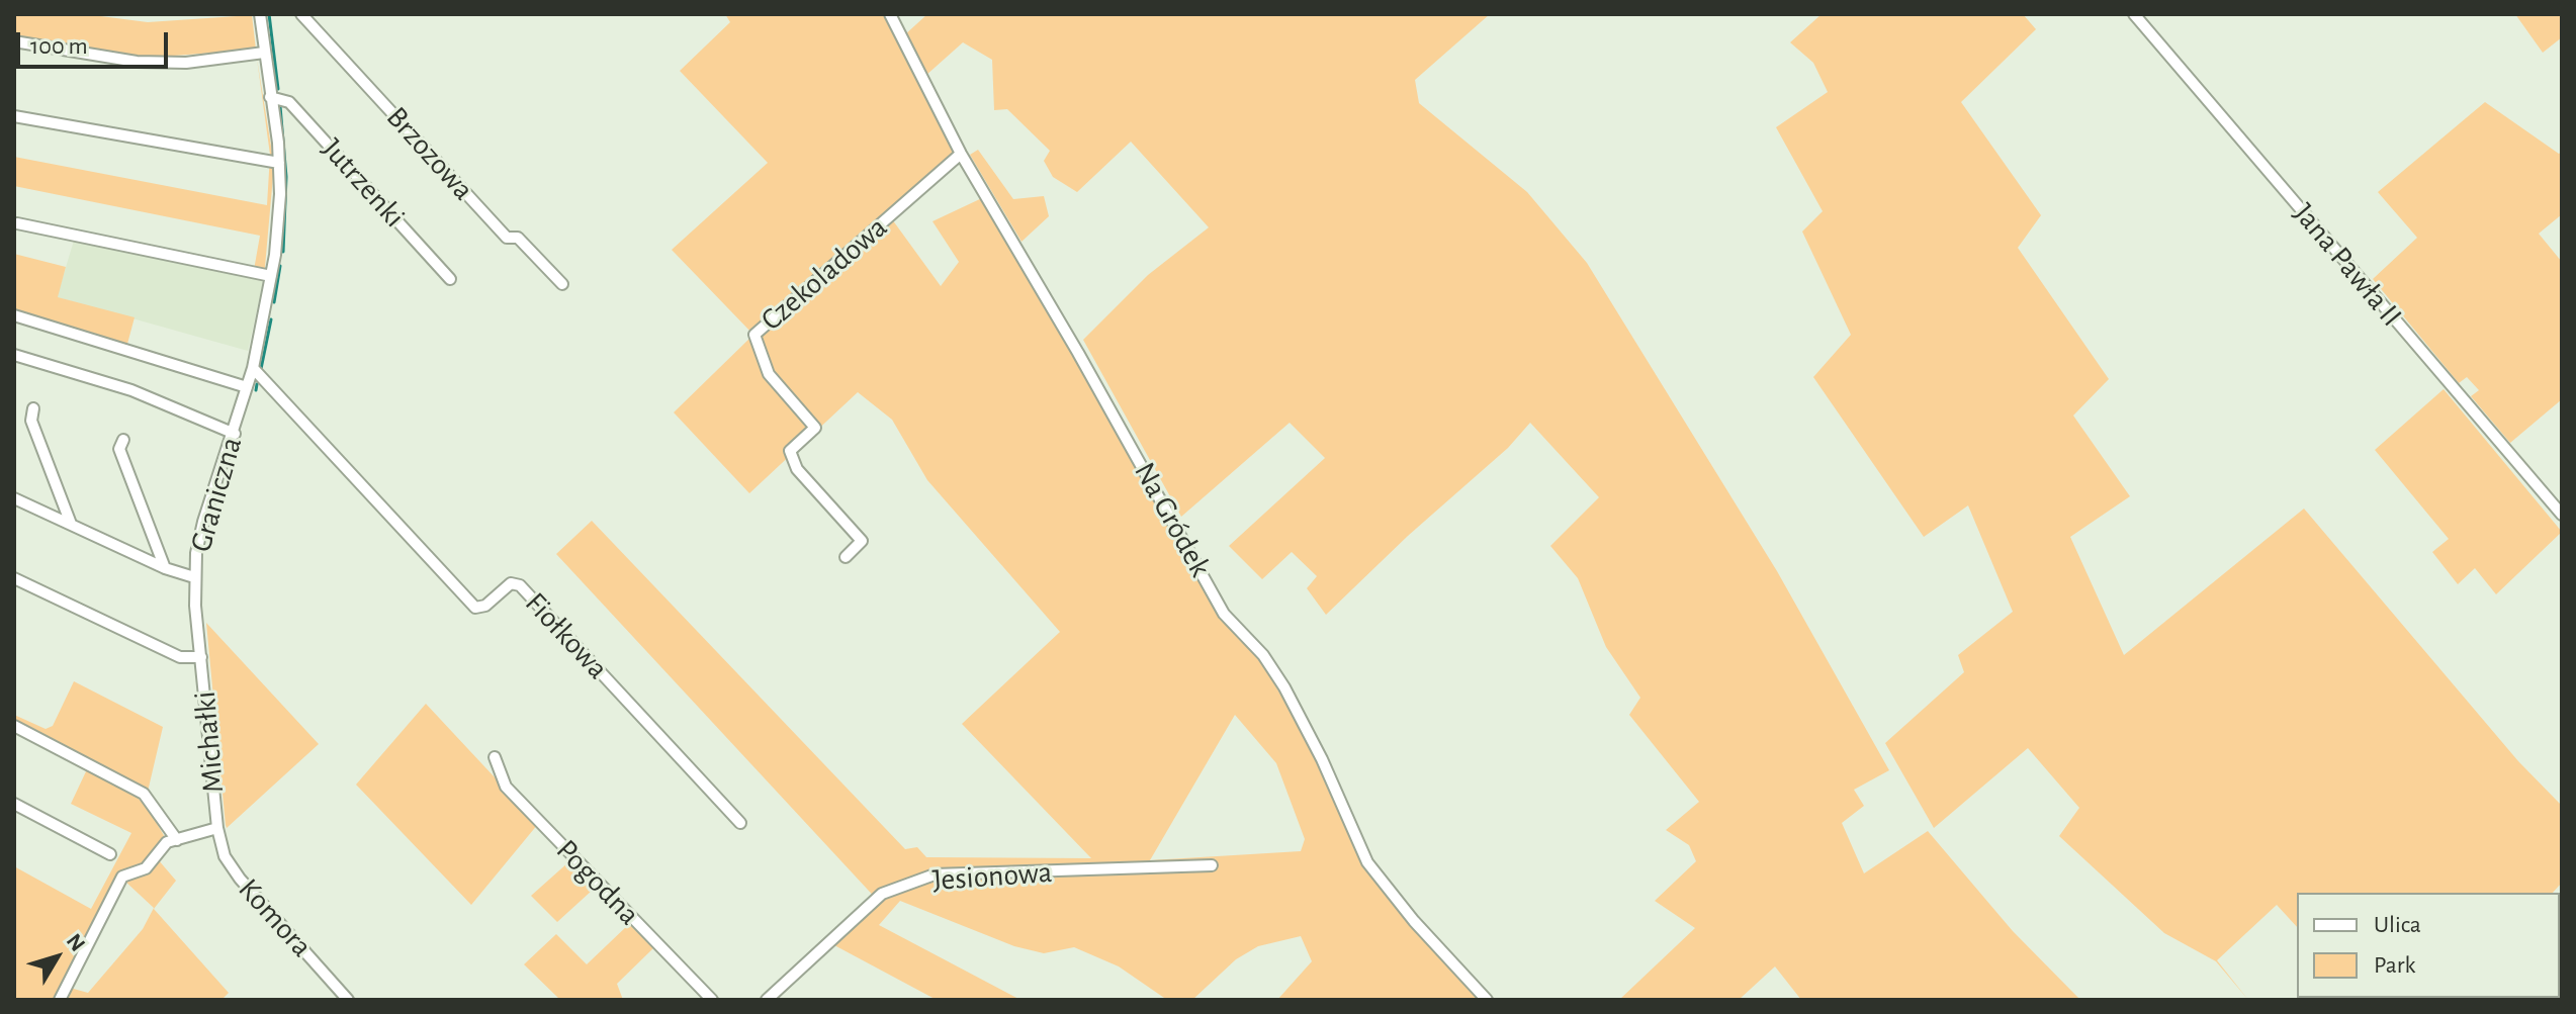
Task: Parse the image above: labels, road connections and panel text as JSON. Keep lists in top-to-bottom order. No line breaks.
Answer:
{"streets":{"street":["Brzozowa","Jutrzenki","Jana Pawła II","Czekoladowa","Graniczna","Na Gródek","Fiołkowa","Michałki","Jesionowa","Pogodna","Komora"]},"crossings":[["Jutrzenki","Graniczna"],["Czekoladowa","Na Gródek"],["Graniczna","Fiołkowa"],["Graniczna","Michałki"],["Michałki","Komora"]],"legend":["Ulica","Park"],"scale_bar":"100 m","north":"top right"}
